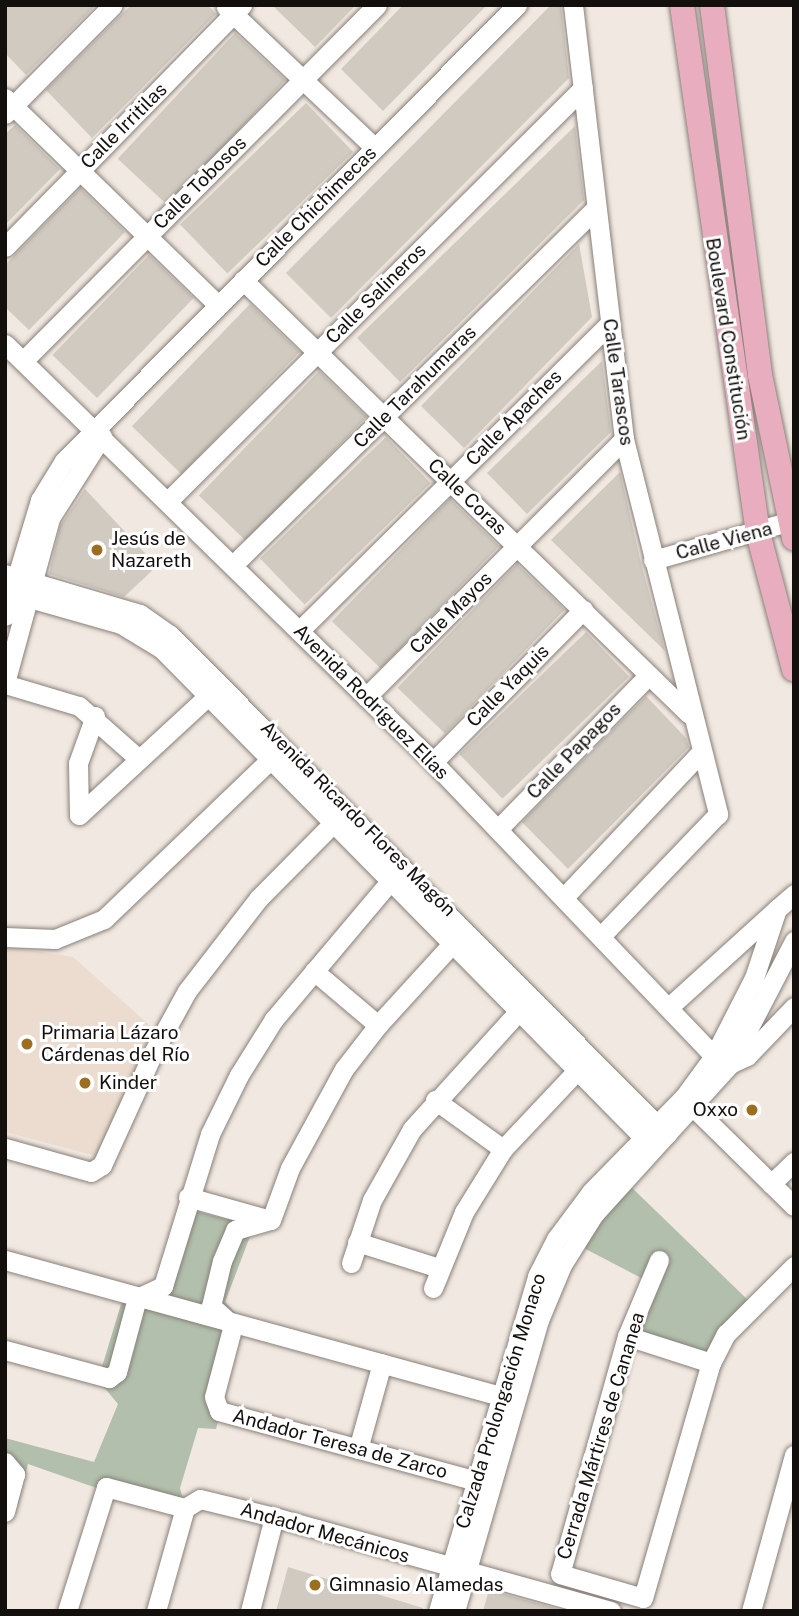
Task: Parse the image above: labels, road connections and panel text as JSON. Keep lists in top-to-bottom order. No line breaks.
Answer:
{"streets":{"main road":["Boulevard Constitución"],"street":["Calle Irritilas","Calle Tobosos","Calle Chichimecas","Calle Salineros","Calle Tarascos","Calle Tarahumaras","Calle Apaches","Calle Coras","Calle Viena","Calle Mayos","Calle Yaquis","Avenida Rodríguez Elías","Calle Papagos","Avenida Ricardo Flores Magón","Calzada Prolongación Monaco","Cerrada Mártires de Cananea","Andador Teresa de Zarco","Andador Mecánicos"]},"crossings":[["Calle Tobosos","Avenida Rodríguez Elías"],["Calle Chichimecas","Calle Coras"],["Calle Chichimecas","Avenida Rodríguez Elías"],["Calle Chichimecas","Avenida Ricardo Flores Magón"],["Calle Salineros","Calle Tarascos"],["Calle Salineros","Calle Coras"],["Calle Salineros","Avenida Rodríguez Elías"],["Boulevard Constitución","Calle Viena"],["Calle Tarascos","Calle Tarahumaras"],["Calle Tarascos","Calle Apaches"],["Calle Tarascos","Calle Coras"],["Calle Tarascos","Calle Viena"],["Calle Tarascos","Calle Mayos"],["Calle Tarascos","Avenida Rodríguez Elías"],["Calle Tarahumaras","Calle Coras"],["Calle Tarahumaras","Avenida Rodríguez Elías"],["Calle Apaches","Calle Coras"],["Calle Apaches","Avenida Rodríguez Elías"],["Calle Coras","Calle Mayos"],["Calle Coras","Calle Yaquis"],["Calle Coras","Calle Papagos"],["Calle Mayos","Avenida Rodríguez Elías"],["Calle Yaquis","Avenida Rodríguez Elías"],["Avenida Rodríguez Elías","Calle Papagos"],["Avenida Rodríguez Elías","Calzada Prolongación Monaco"],["Avenida Ricardo Flores Magón","Calzada Prolongación Monaco"],["Calzada Prolongación Monaco","Andador Teresa de Zarco"],["Calzada Prolongación Monaco","Andador Mecánicos"]],"places":["Jesús de Nazareth","Primaria Lázaro Cárdenas del Río","Kinder","Oxxo","Gimnasio Alamedas"]}
